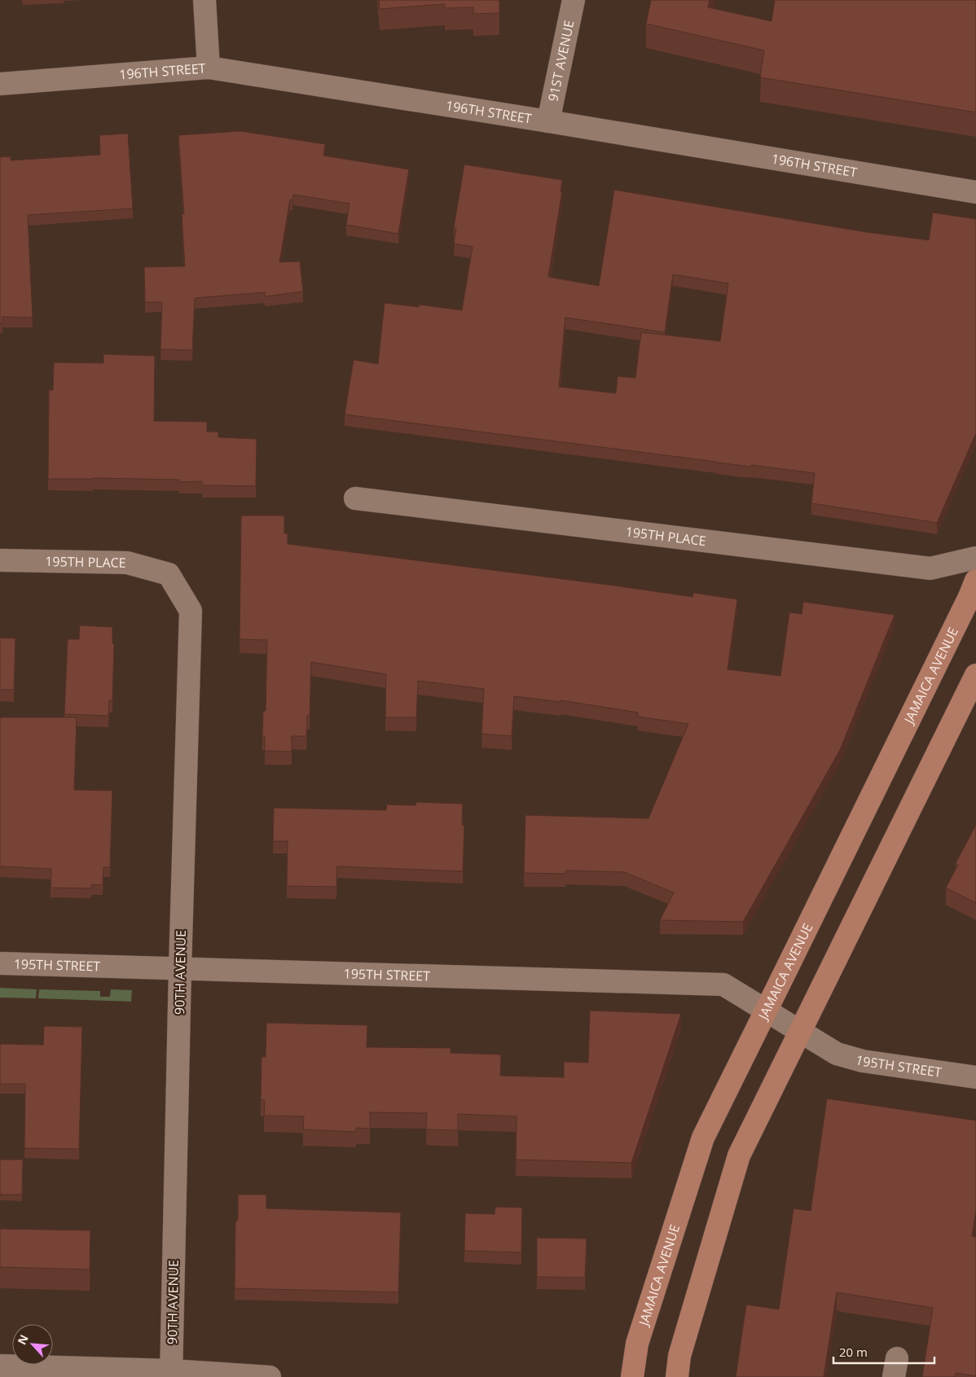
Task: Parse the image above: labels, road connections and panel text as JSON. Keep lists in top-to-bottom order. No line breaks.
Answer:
{"streets":{"main road":["JAMAICA AVENUE"],"street":["91ST AVENUE","196TH STREET","195TH PLACE","195TH STREET","90TH AVENUE"]},"crossings":[["91ST AVENUE","196TH STREET"],["195TH PLACE","90TH AVENUE"],["JAMAICA AVENUE","195TH STREET"],["195TH STREET","90TH AVENUE"]],"scale_bar":"20 m","north":"top left"}
